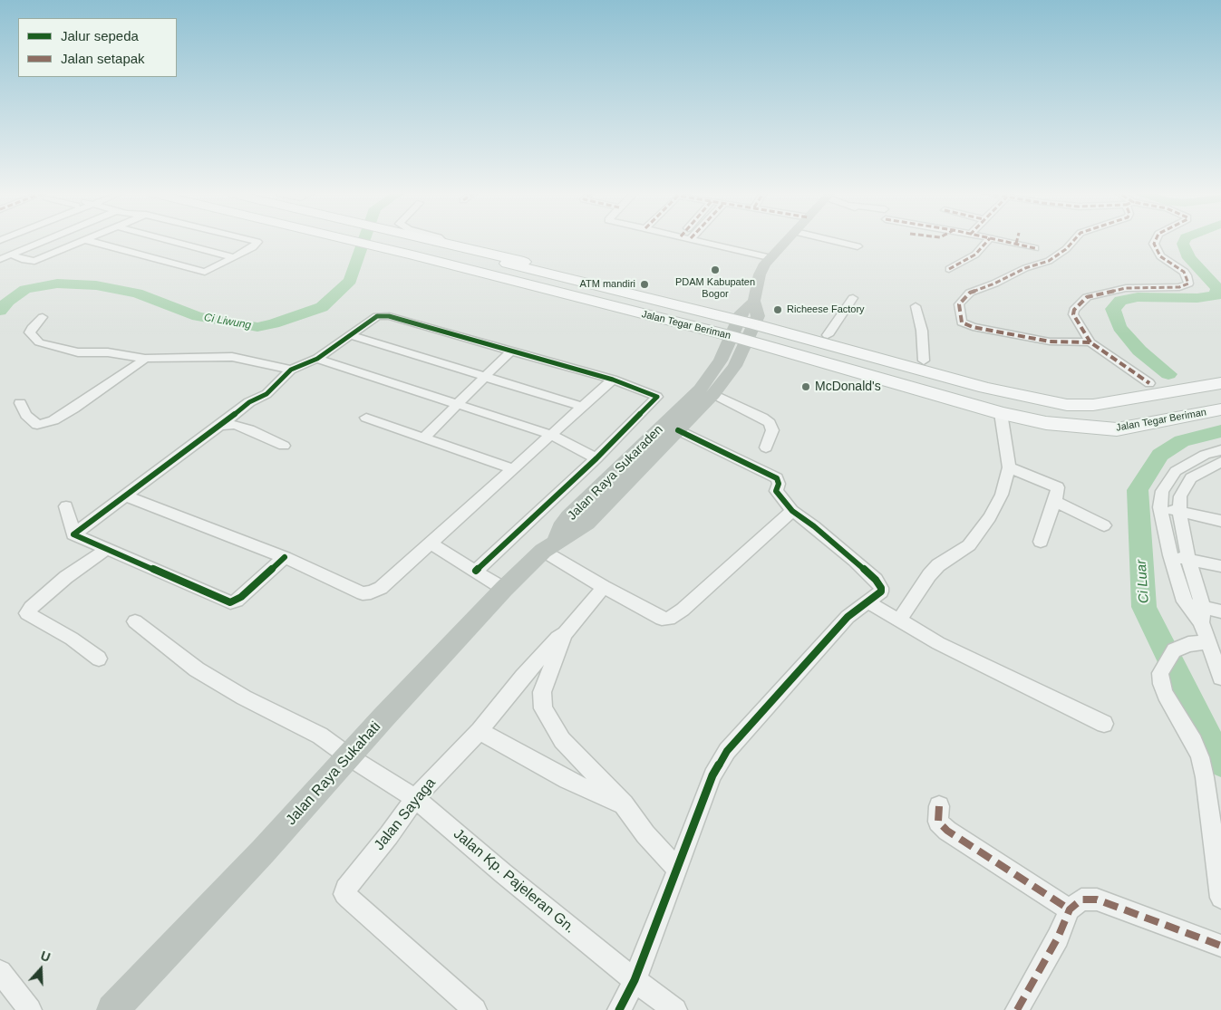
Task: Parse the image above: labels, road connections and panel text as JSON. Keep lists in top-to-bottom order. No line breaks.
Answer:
{"streets":{"main road":["Jalan Tegar Beriman","Jalan Raya Sukaraden","Jalan Raya Sukahati"],"street":["Jalan Sayaga","Jalan Kp. Pajeleran Gn."]},"crossings":[["Jalan Tegar Beriman","Jalan Raya Sukaraden"],["Jalan Raya Sukaraden","Jalan Raya Sukahati"],["Jalan Raya Sukahati","Jalan Kp. Pajeleran Gn."],["Jalan Sayaga","Jalan Kp. Pajeleran Gn."]],"water":["Ci Liwung","Ci Luar"],"places":["PDAM Kabupaten Bogor","ATM mandiri","Richeese Factory","McDonald's"],"legend":["Jalur sepeda","Jalan setapak"],"north":"top"}
